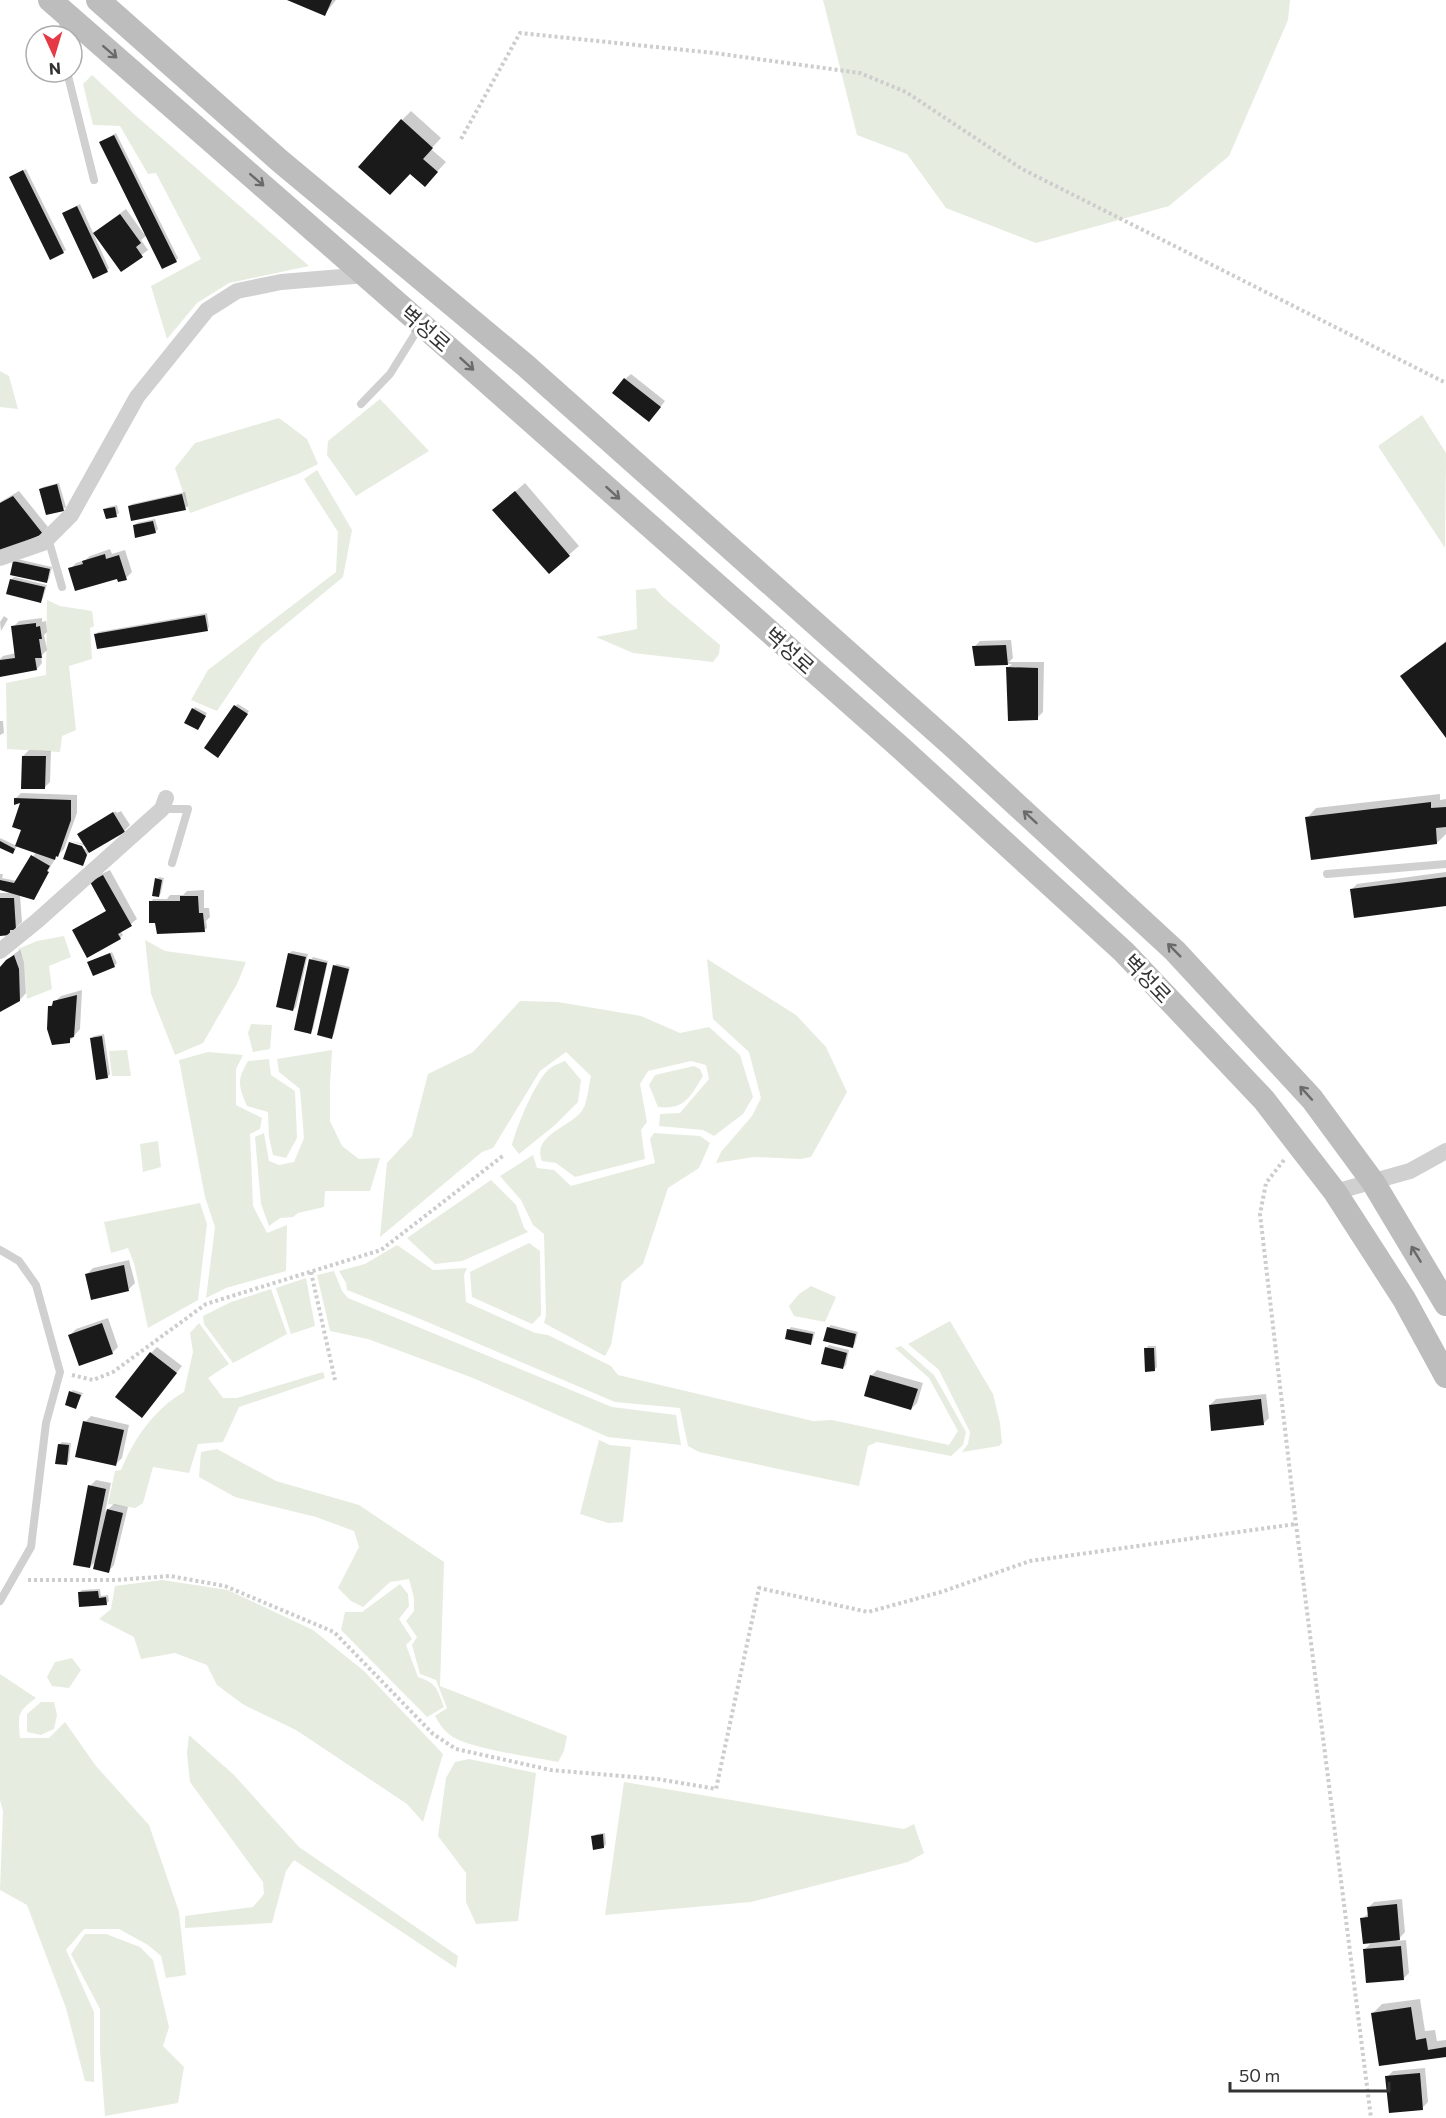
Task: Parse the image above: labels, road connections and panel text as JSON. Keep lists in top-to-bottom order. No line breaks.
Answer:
{"streets":{"main road":["벽성로"]},"scale_bar":"50 m","north":"bottom"}
